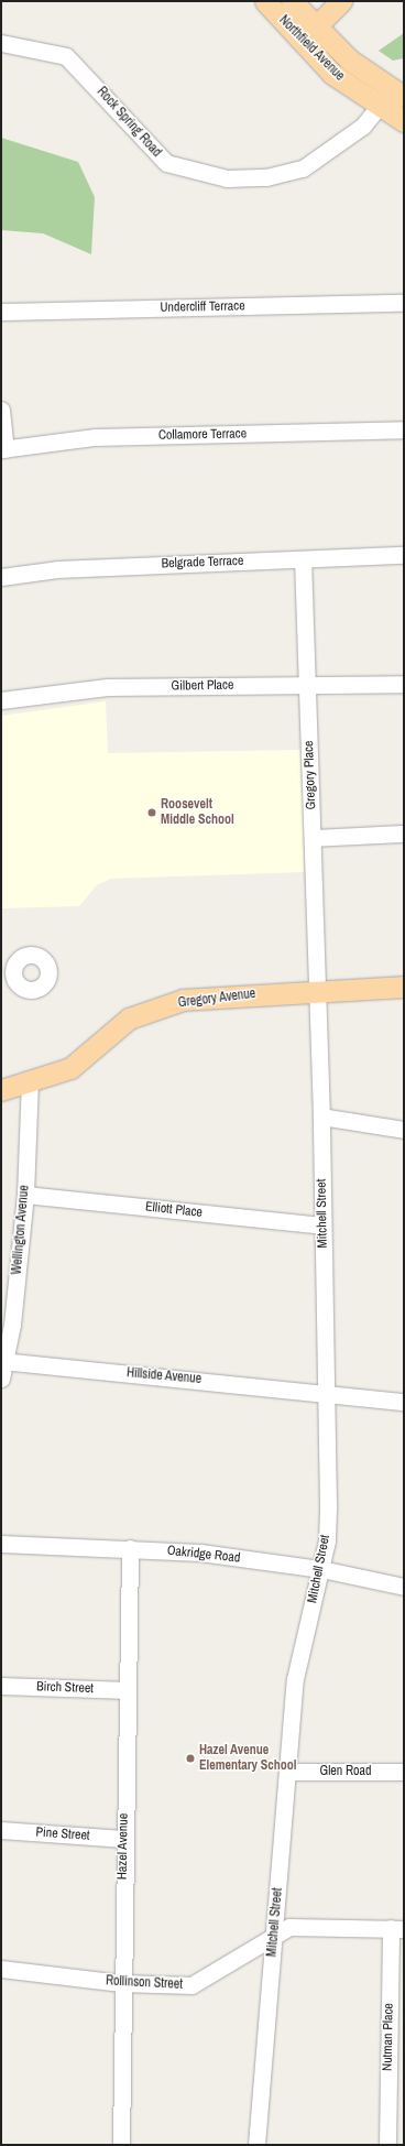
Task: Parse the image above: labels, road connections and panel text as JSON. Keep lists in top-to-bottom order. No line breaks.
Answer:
{"streets":{"main road":["Northfield Avenue","Gregory Avenue"],"street":["Rock Spring Road","Undercliff Terrace","Collamore Terrace","Belgrade Terrace","Gilbert Place","Gregory Place","Elliott Place","Mitchell Street","Wellington Avenue","Hillside Avenue","Oakridge Road","Birch Street","Glen Road","Pine Street","Hazel Avenue","Rollinson Street","Nutman Place"]},"crossings":[["Northfield Avenue","Rock Spring Road"],["Belgrade Terrace","Gregory Place"],["Gilbert Place","Gregory Place"],["Gregory Place","Gregory Avenue"],["Gregory Place","Mitchell Street"],["Gregory Avenue","Mitchell Street"],["Gregory Avenue","Wellington Avenue"],["Elliott Place","Mitchell Street"],["Elliott Place","Wellington Avenue"],["Mitchell Street","Hillside Avenue"],["Mitchell Street","Oakridge Road"],["Mitchell Street","Glen Road"],["Mitchell Street","Rollinson Street"],["Wellington Avenue","Hillside Avenue"],["Oakridge Road","Hazel Avenue"],["Birch Street","Hazel Avenue"],["Pine Street","Hazel Avenue"],["Hazel Avenue","Rollinson Street"],["Rollinson Street","Nutman Place"]],"places":["Roosevelt Middle School","Hazel Avenue Elementary School"]}
